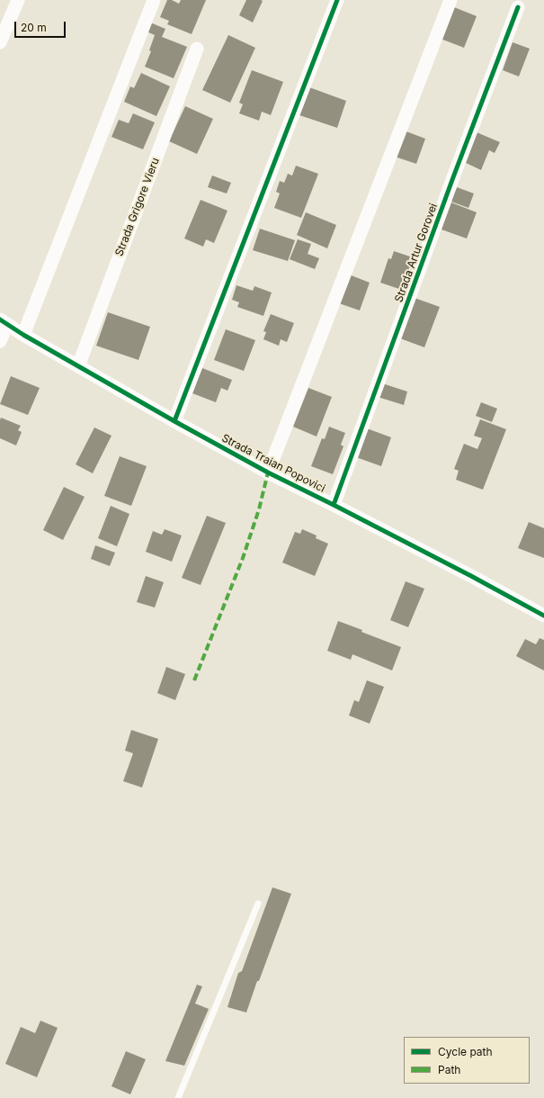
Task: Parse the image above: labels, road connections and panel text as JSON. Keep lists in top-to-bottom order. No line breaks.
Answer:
{"streets":{"street":["Strada Grigore Vieru","Strada Artur Gorovei","Strada Traian Popovici"]},"crossings":[["Strada Grigore Vieru","Strada Traian Popovici"],["Strada Artur Gorovei","Strada Traian Popovici"]],"legend":["Cycle path","Path"],"scale_bar":"20 m"}
